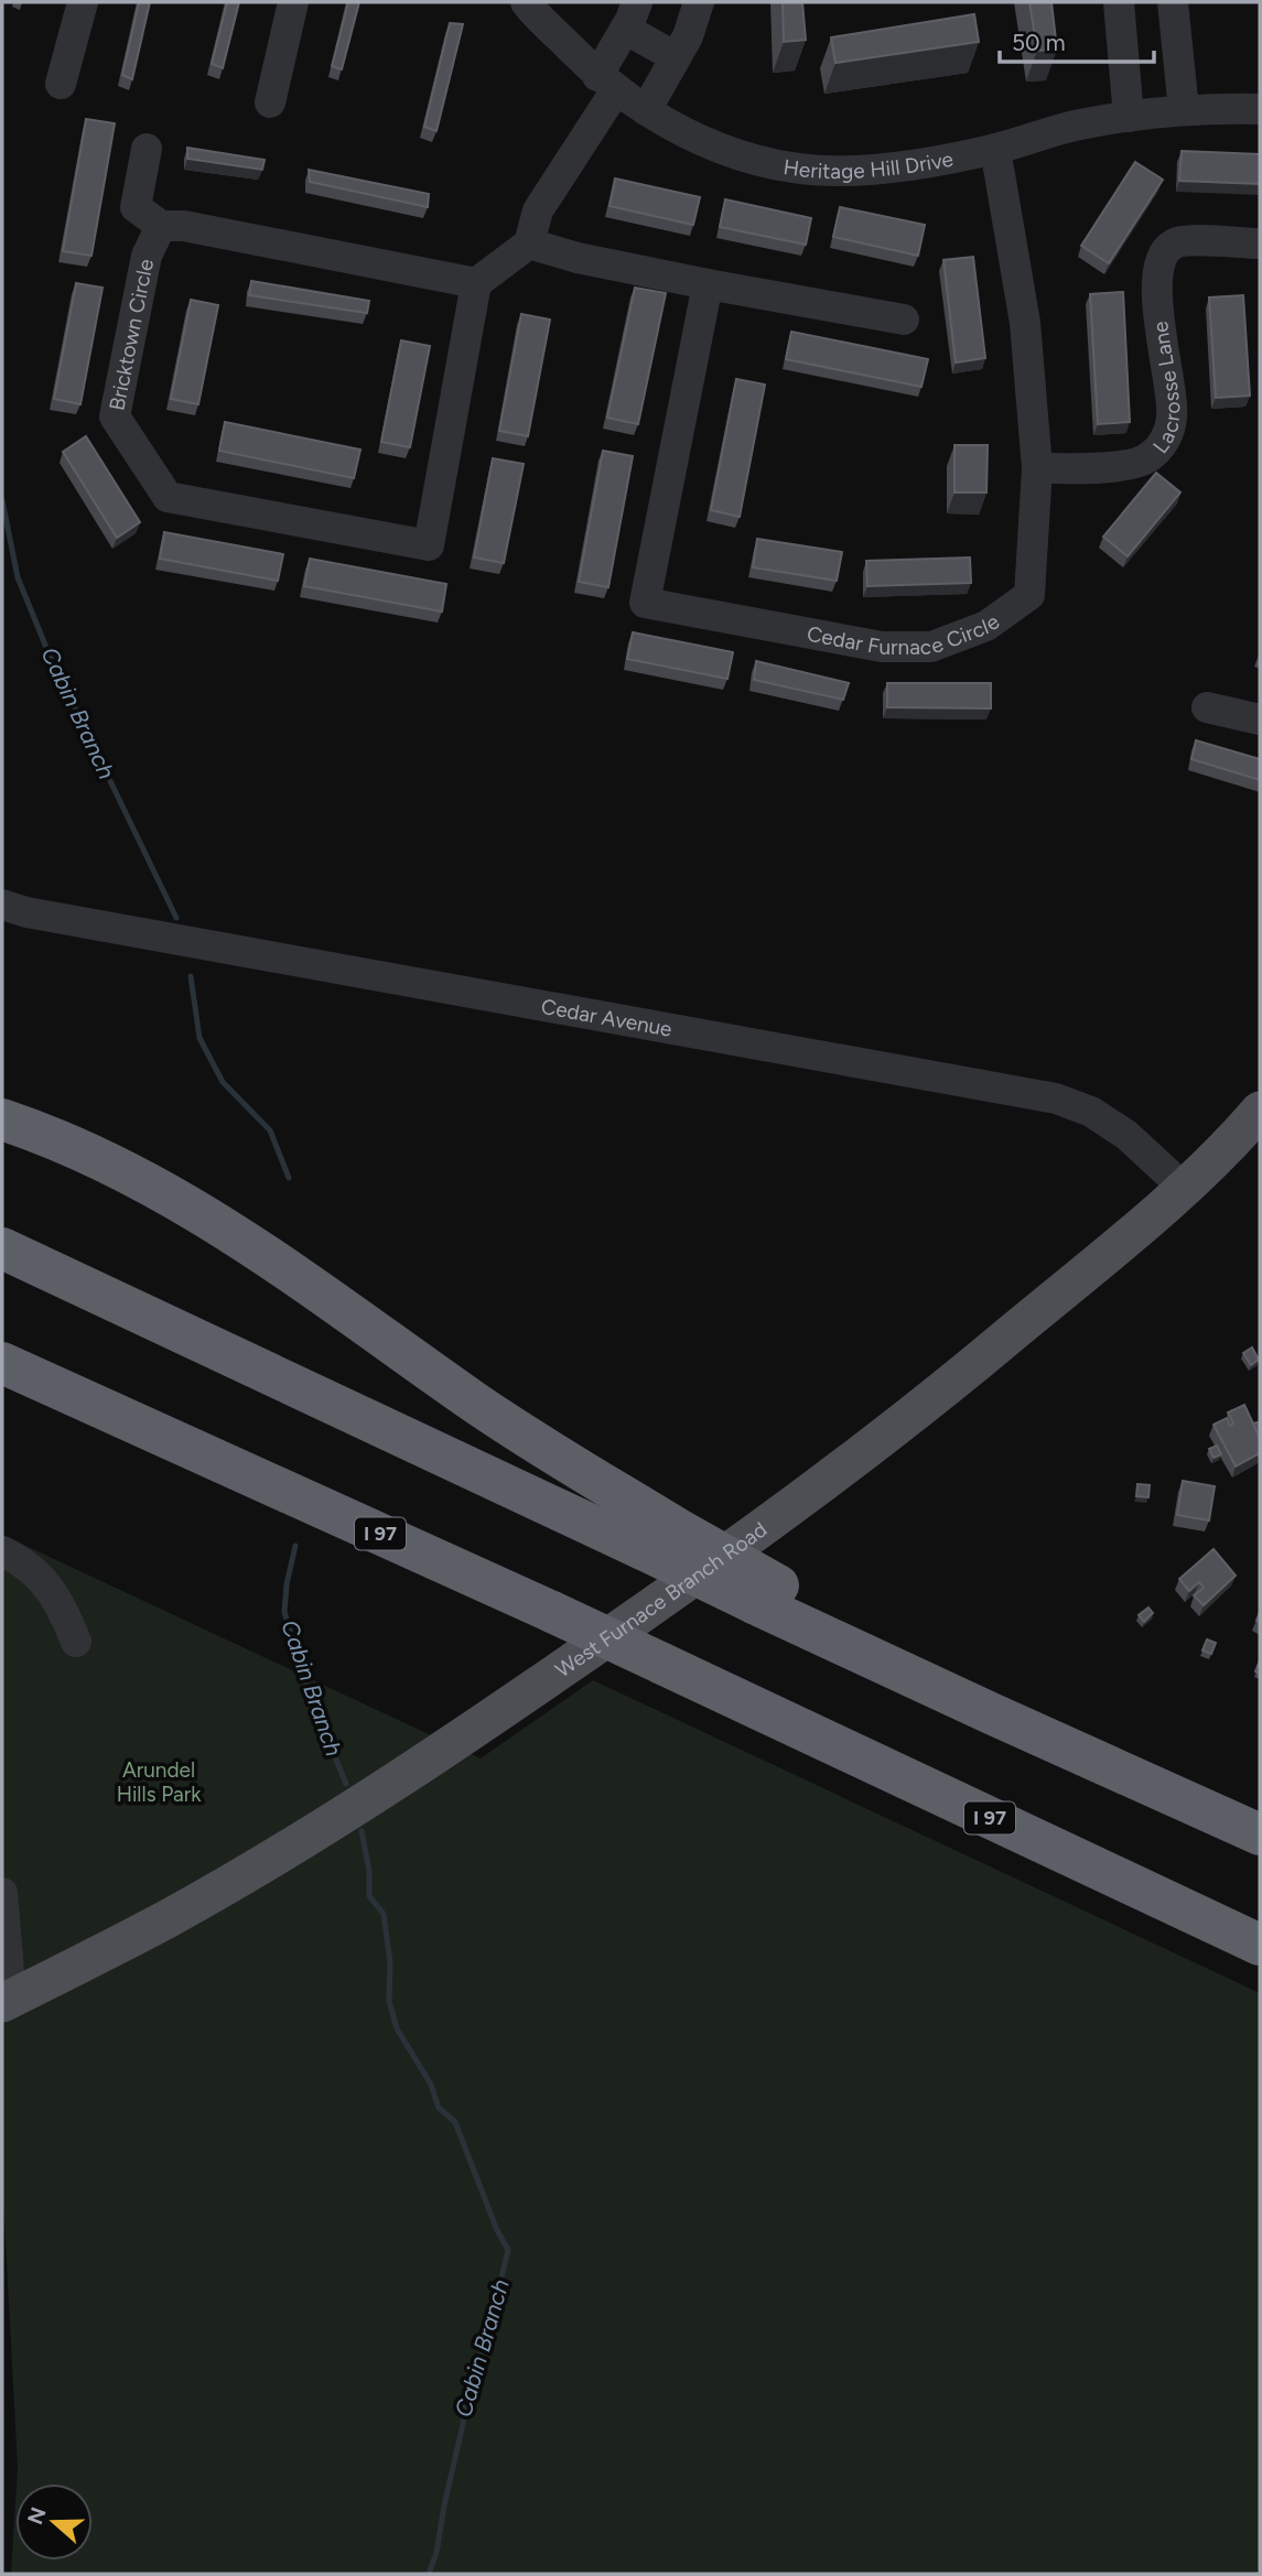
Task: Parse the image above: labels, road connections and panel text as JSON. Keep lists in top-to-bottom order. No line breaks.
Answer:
{"streets":{"highway":["I 97"],"main road":["West Furnace Branch Road"],"street":["Heritage Hill Drive","Bricktown Circle","Lacrosse Lane","Cedar Furnace Circle","Cedar Avenue"]},"crossings":[["Heritage Hill Drive","Cedar Furnace Circle"],["Lacrosse Lane","Cedar Furnace Circle"],["Cedar Avenue","West Furnace Branch Road"]],"water":["Cabin Branch"],"parks":["Arundel Hills Park"],"scale_bar":"50 m","north":"left"}
